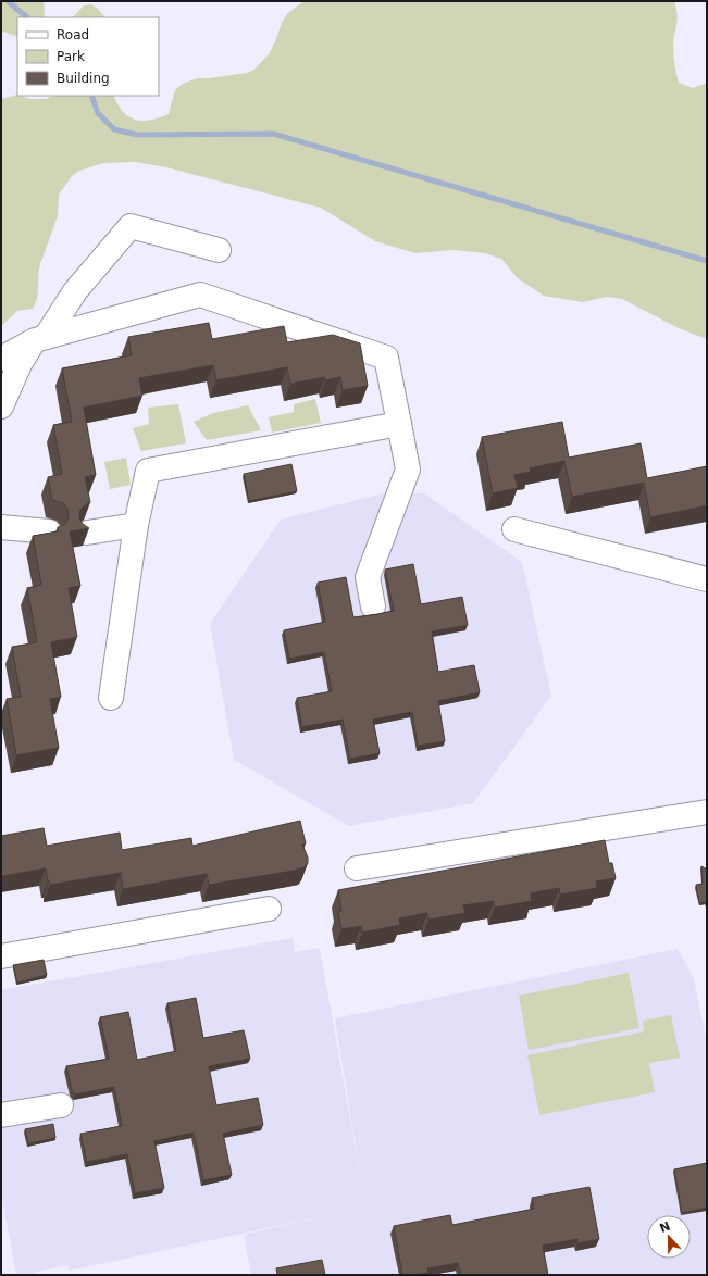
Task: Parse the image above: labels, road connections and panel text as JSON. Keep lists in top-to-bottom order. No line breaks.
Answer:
{"legend":["Road","Park","Building"],"north":"top"}
